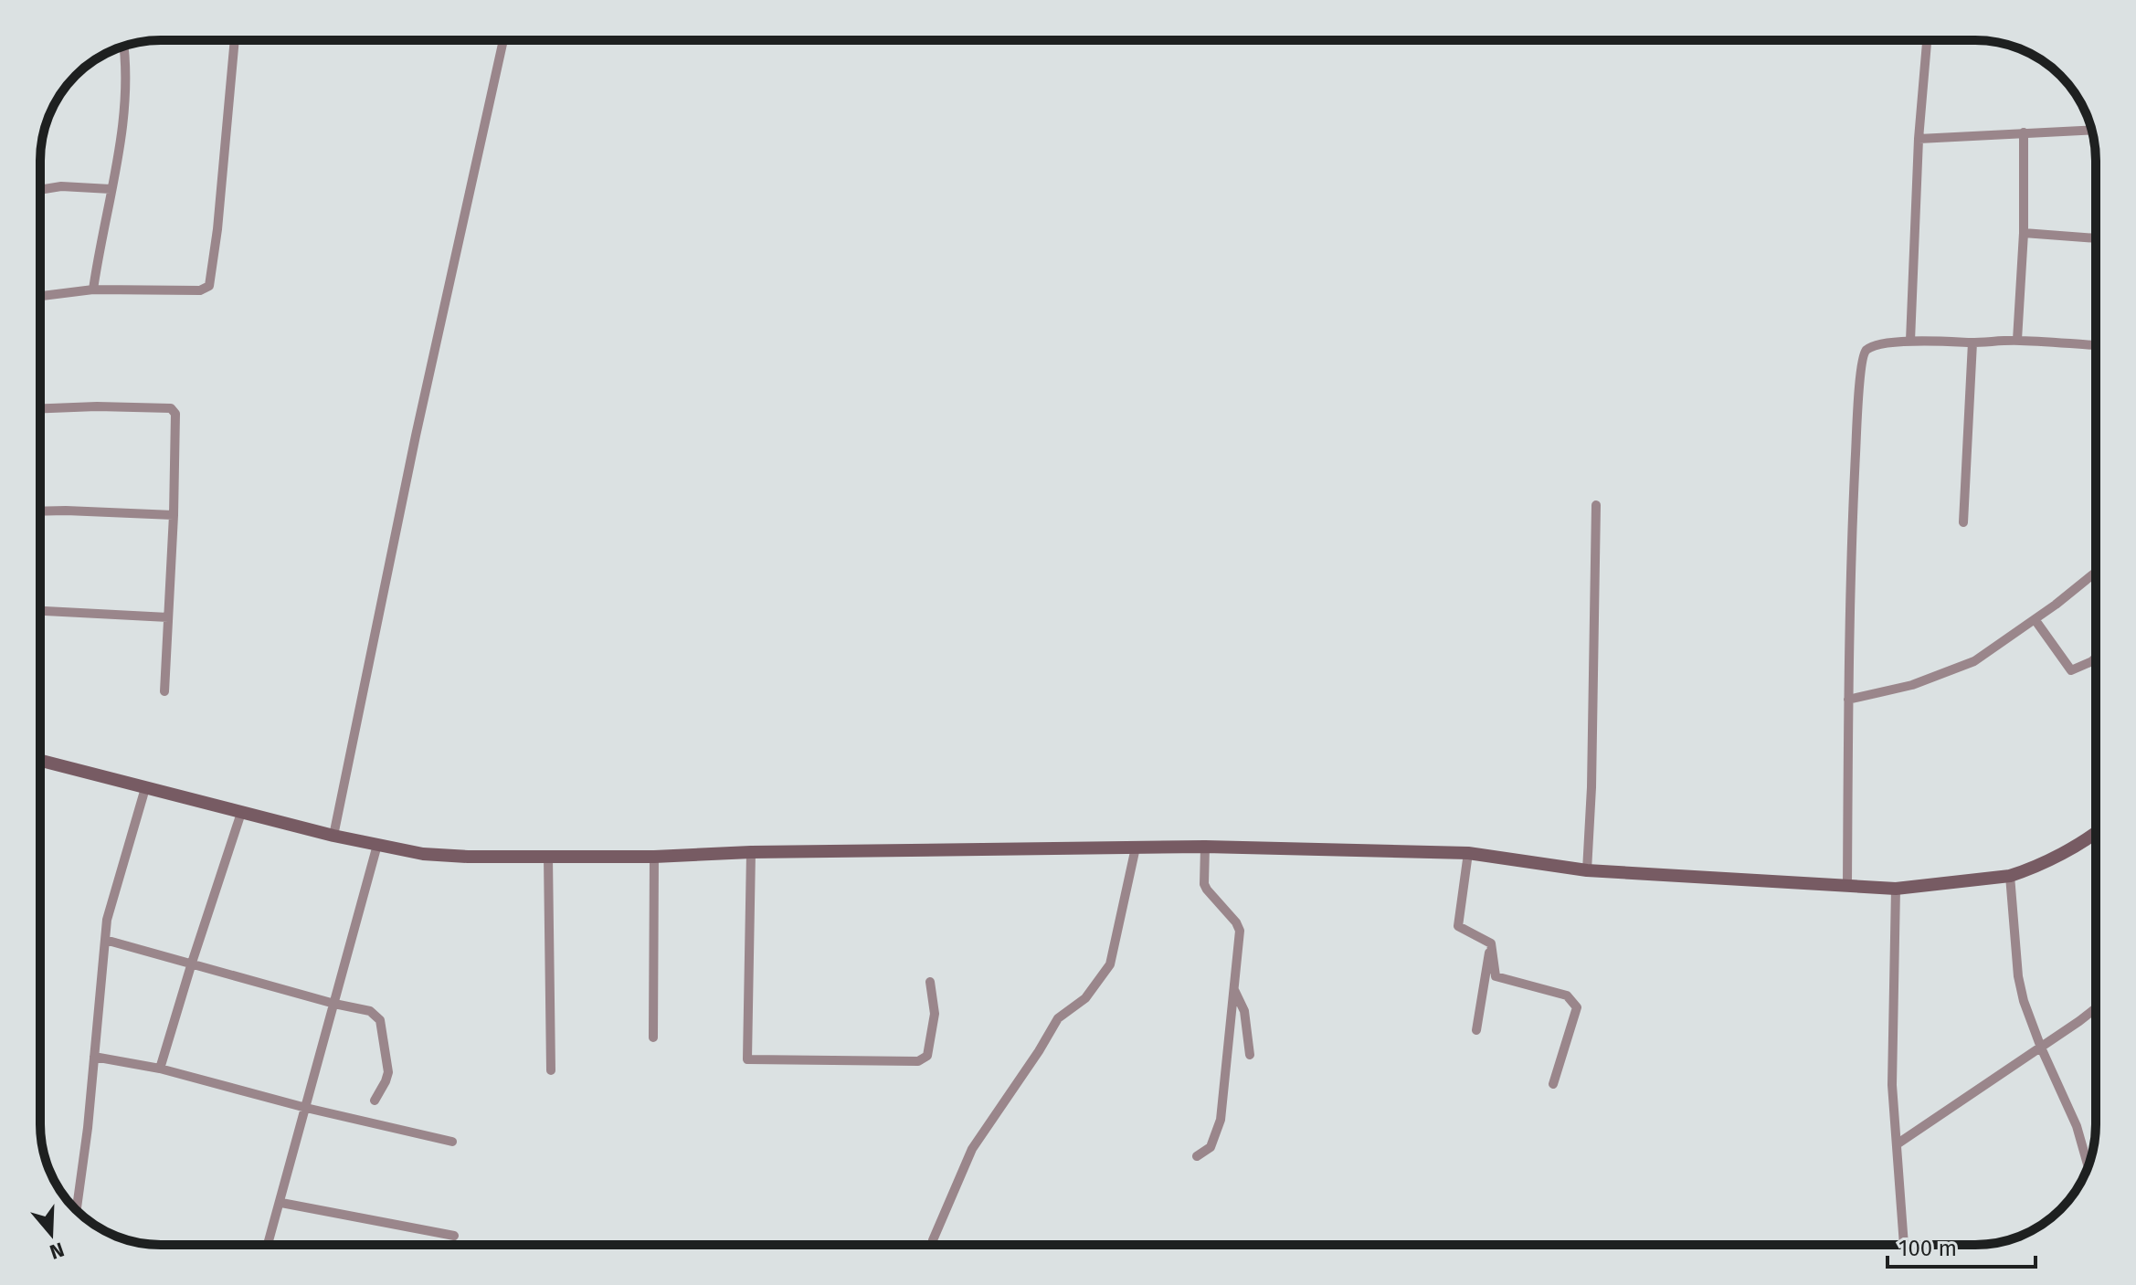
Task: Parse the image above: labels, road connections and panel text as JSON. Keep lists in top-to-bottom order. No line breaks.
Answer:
{"scale_bar":"100 m","north":"bottom"}
